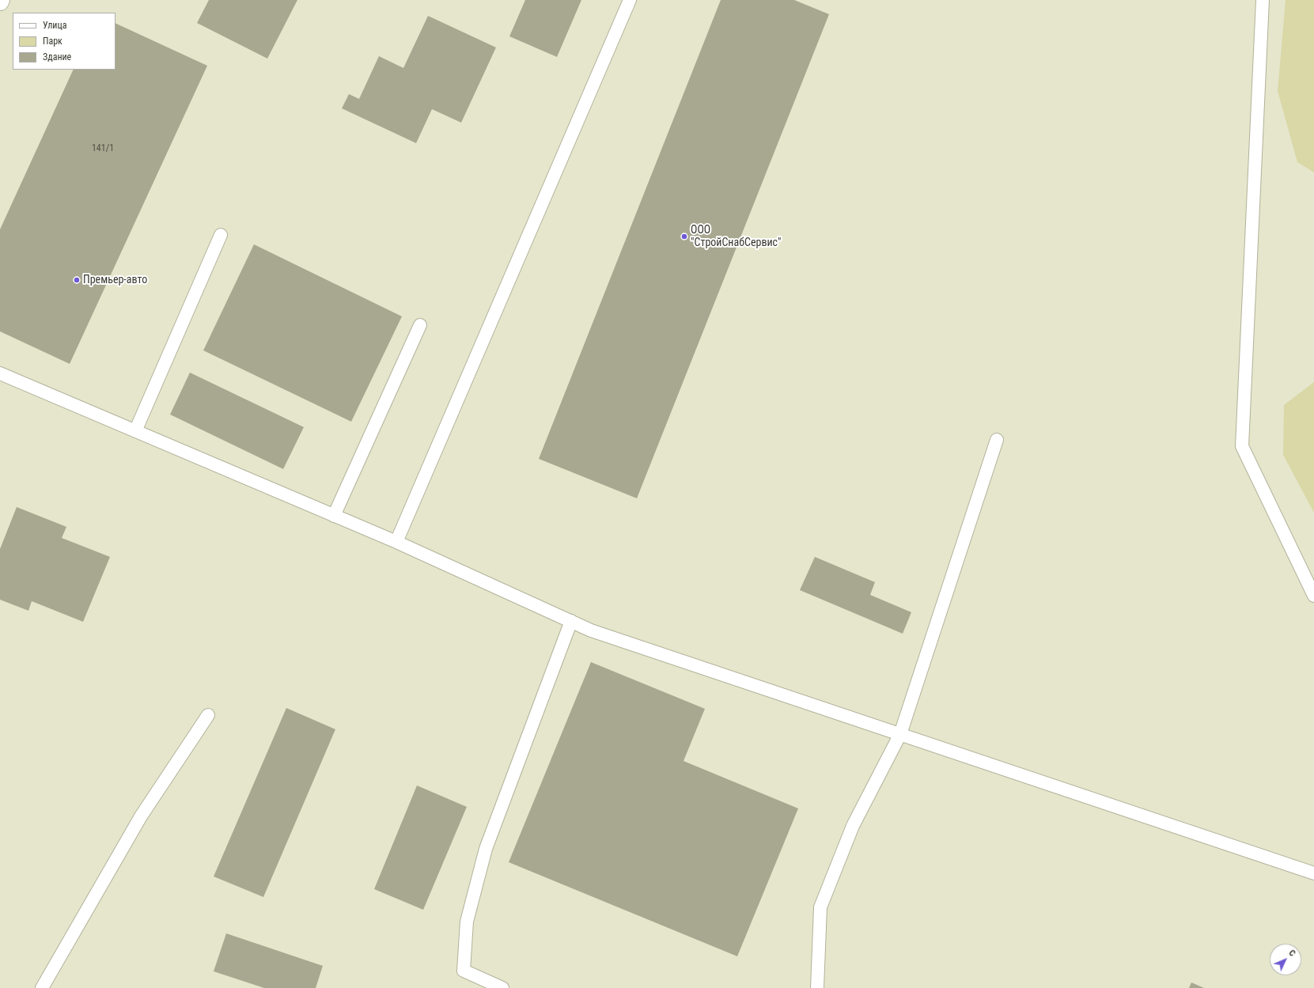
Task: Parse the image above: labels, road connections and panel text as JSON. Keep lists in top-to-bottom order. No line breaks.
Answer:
{"places":["ООО \"СтройСнабСервис\"","Премьер-авто"],"house_numbers":["141/1"],"legend":["Улица","Парк","Здание"],"north":"top right"}
